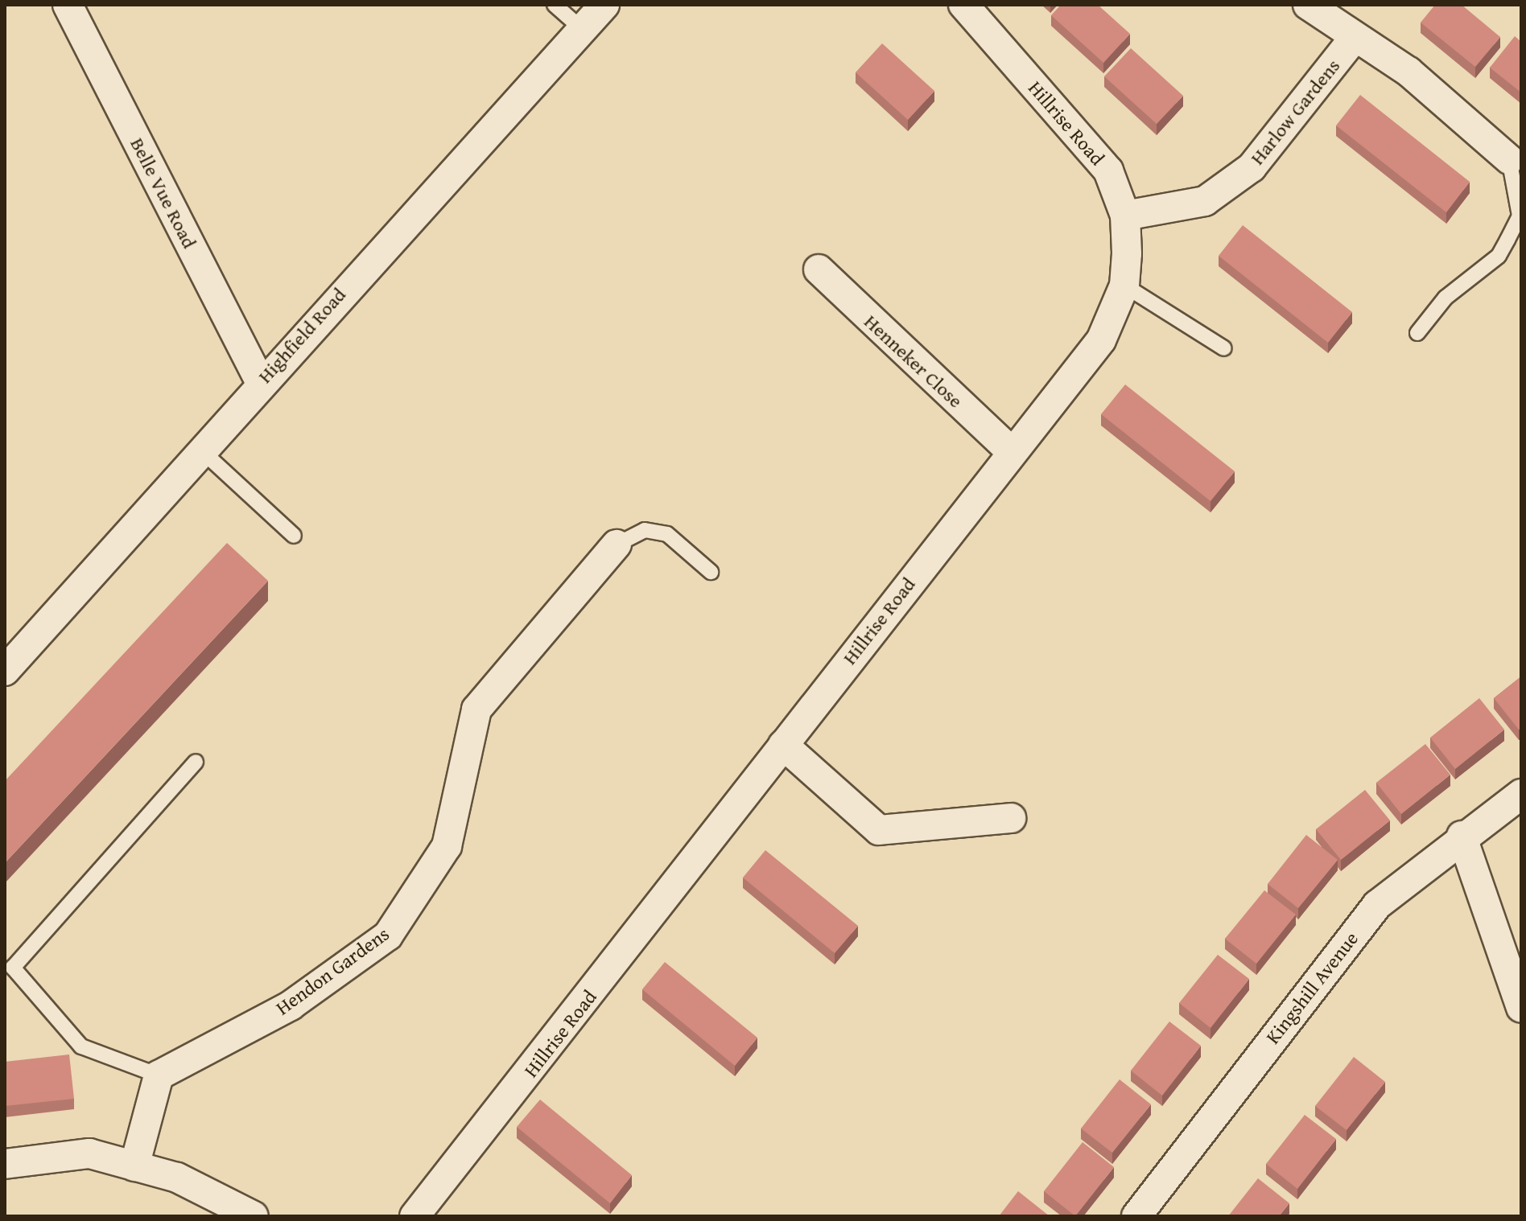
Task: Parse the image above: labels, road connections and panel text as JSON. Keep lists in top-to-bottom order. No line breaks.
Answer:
{"streets":{"street":["Harlow Gardens","Hillrise Road","Belle Vue Road","Highfield Road","Henneker Close","Hendon Gardens","Kingshill Avenue"]},"crossings":[["Harlow Gardens","Hillrise Road"],["Hillrise Road","Henneker Close"],["Belle Vue Road","Highfield Road"]]}
